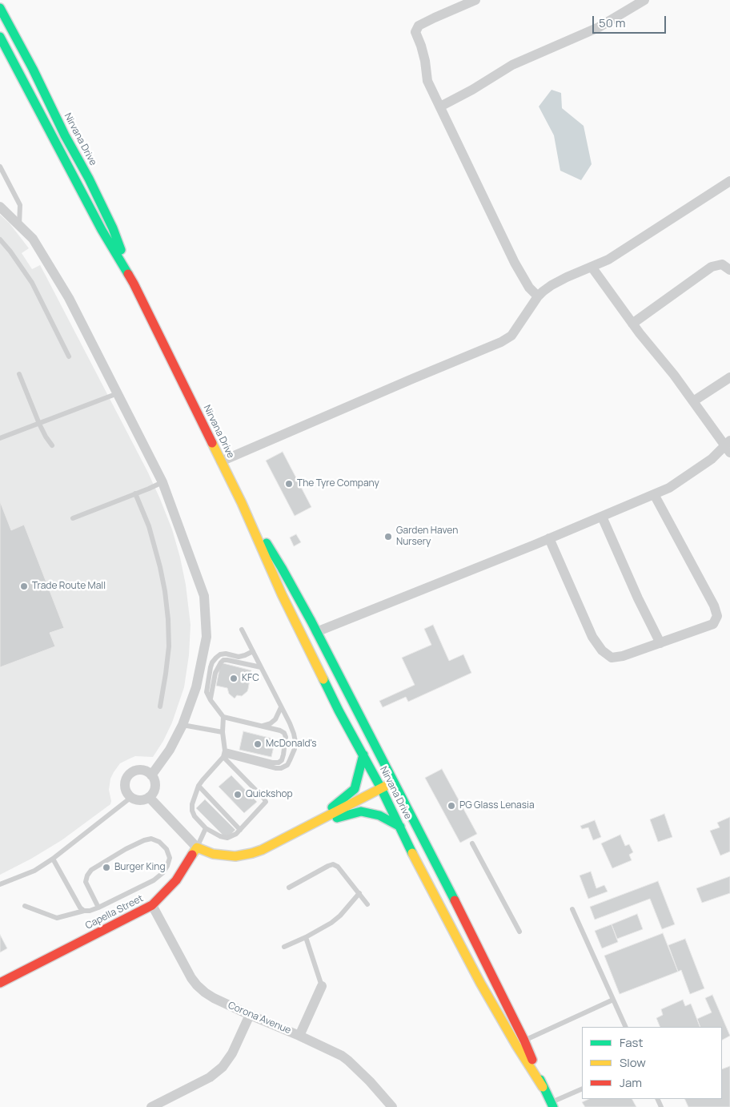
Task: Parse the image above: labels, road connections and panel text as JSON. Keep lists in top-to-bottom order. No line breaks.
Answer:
{"streets":{"main road":["Nirvana Drive","Capella Street"],"street":["Corona Avenue"]},"crossings":[["Capella Street","Corona Avenue"]],"places":["The Tyre Company","Garden Haven Nursery","Trade Route Mall","KFC","McDonald's","Quickshop","PG Glass Lenasia","Burger King"],"legend":["Fast","Slow","Jam"],"scale_bar":"50 m"}
